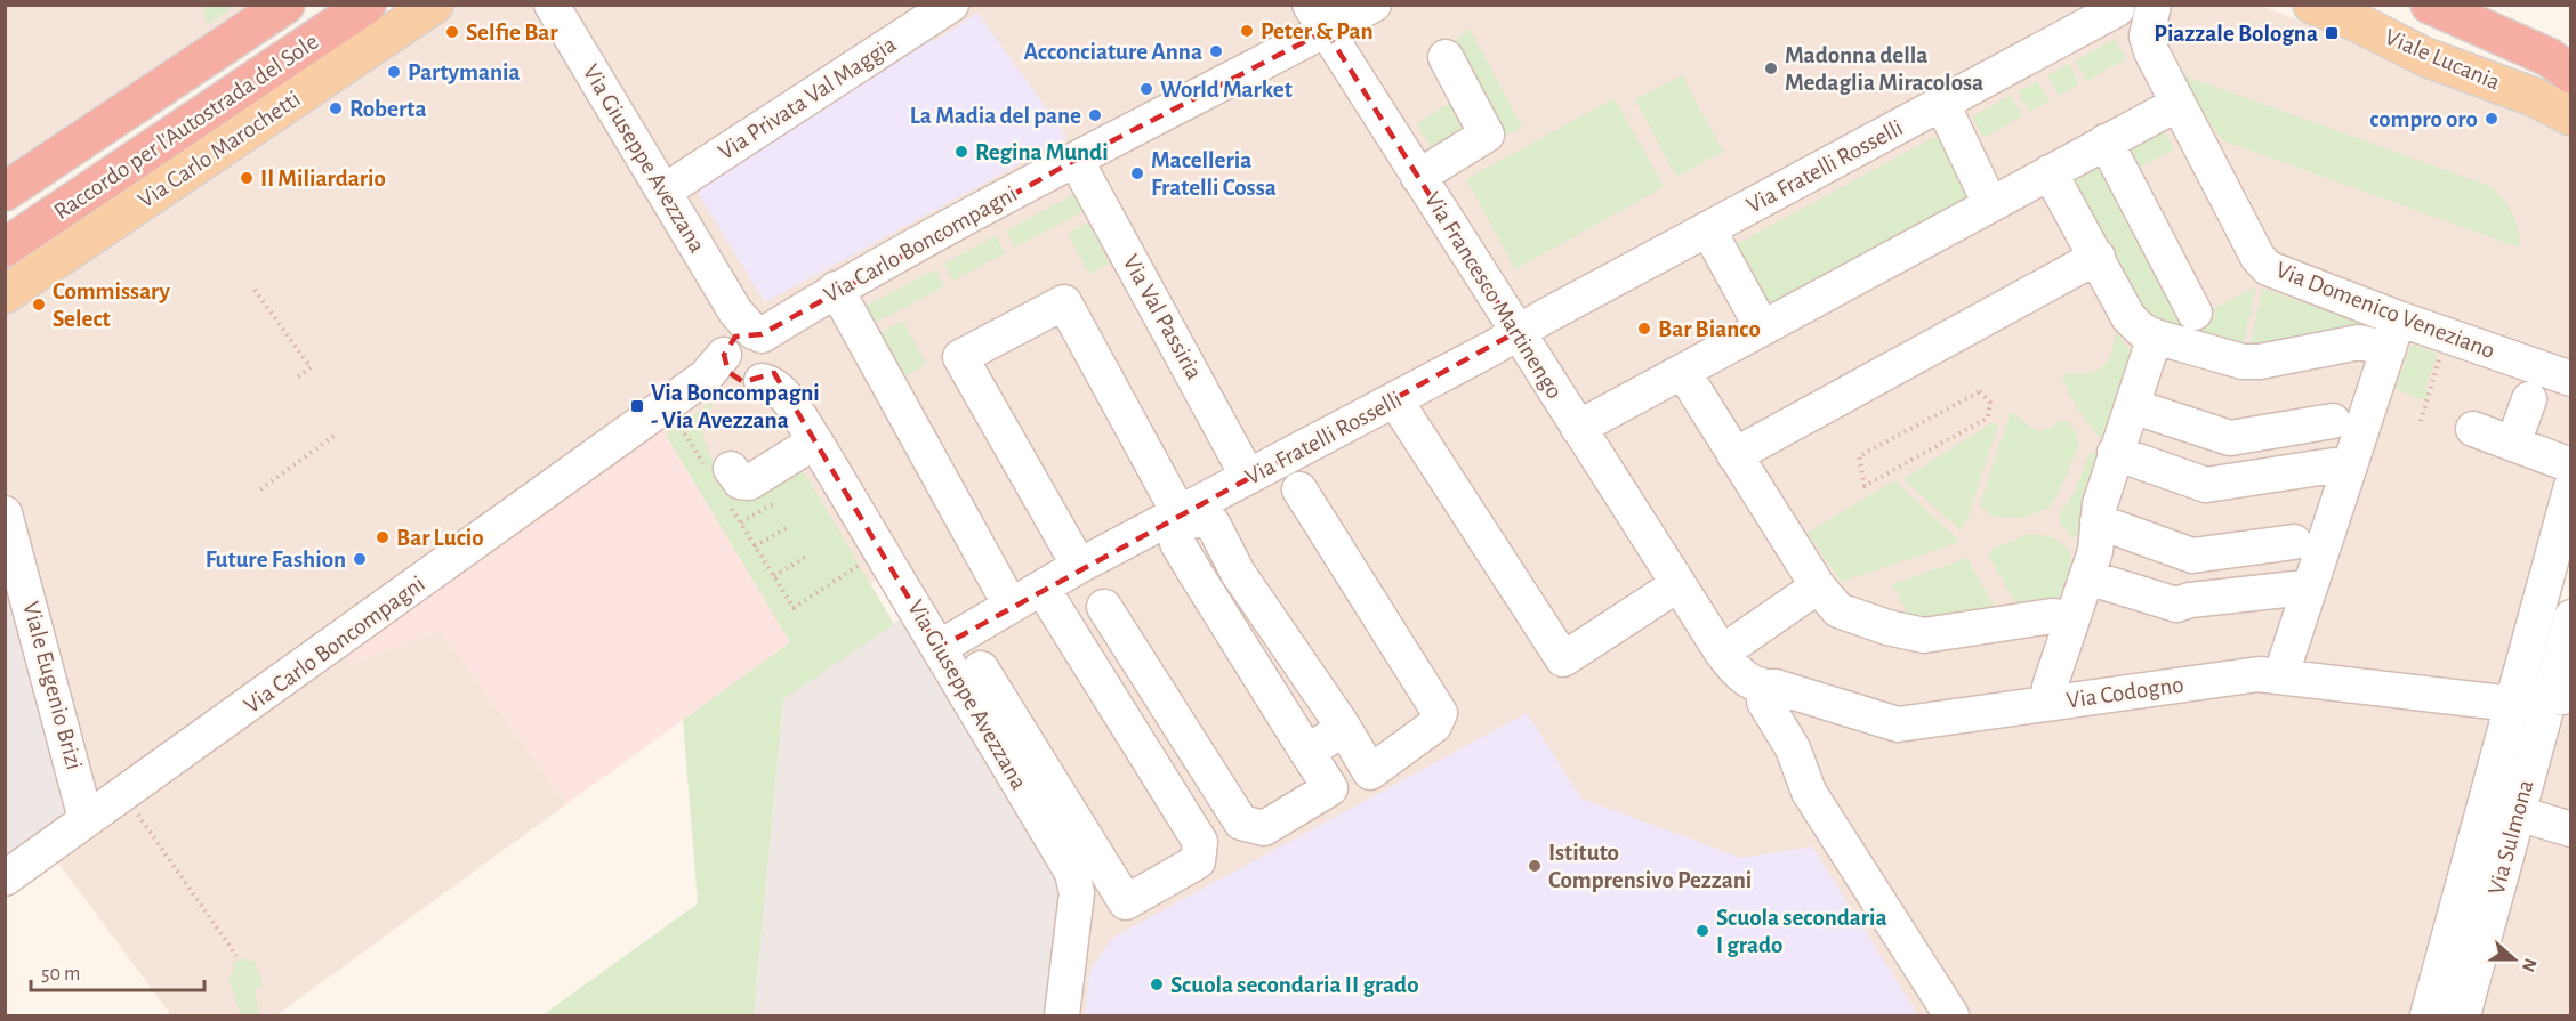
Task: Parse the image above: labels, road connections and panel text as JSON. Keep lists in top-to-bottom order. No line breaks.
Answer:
{"streets":{"highway":["Raccordo per l'Autostrada del Sole"],"main road":["Viale Lucania","Via Carlo Marochetti"],"street":["Via Privata Val Maggia","Via Giuseppe Avezzana","Via Fratelli Rosselli","Via Carlo Boncompagni","Via Francesco Martinengo","Via Domenico Veneziano","Via Val Passiria","Viale Eugenio Brizi","Via Codogno","Via Sulmona"]},"crossings":[["Via Privata Val Maggia","Via Giuseppe Avezzana"],["Via Giuseppe Avezzana","Via Fratelli Rosselli"],["Via Giuseppe Avezzana","Via Carlo Boncompagni"],["Via Fratelli Rosselli","Via Francesco Martinengo"],["Via Fratelli Rosselli","Via Domenico Veneziano"],["Via Fratelli Rosselli","Via Val Passiria"],["Via Carlo Boncompagni","Via Francesco Martinengo"],["Via Carlo Boncompagni","Via Val Passiria"],["Via Carlo Boncompagni","Viale Eugenio Brizi"],["Via Francesco Martinengo","Via Codogno"],["Via Codogno","Via Sulmona"]],"places":{"other":["Peter & Pan","Selfie Bar","Acconciature Anna","Madonna della Medaglia Miracolosa","Partymania","World Market","Roberta","La Madia del pane","compro oro","Regina Mundi","Macelleria Fratelli Cossa","Il Miliardario","Commissary Select","Bar Bianco","Bar Lucio","Future Fashion","Istituto Comprensivo Pezzani","Scuola secondaria I grado","Scuola secondaria II grado"],"transit":["Piazzale Bologna","Via Boncompagni - Via Avezzana"]},"scale_bar":"50 m","north":"right"}
